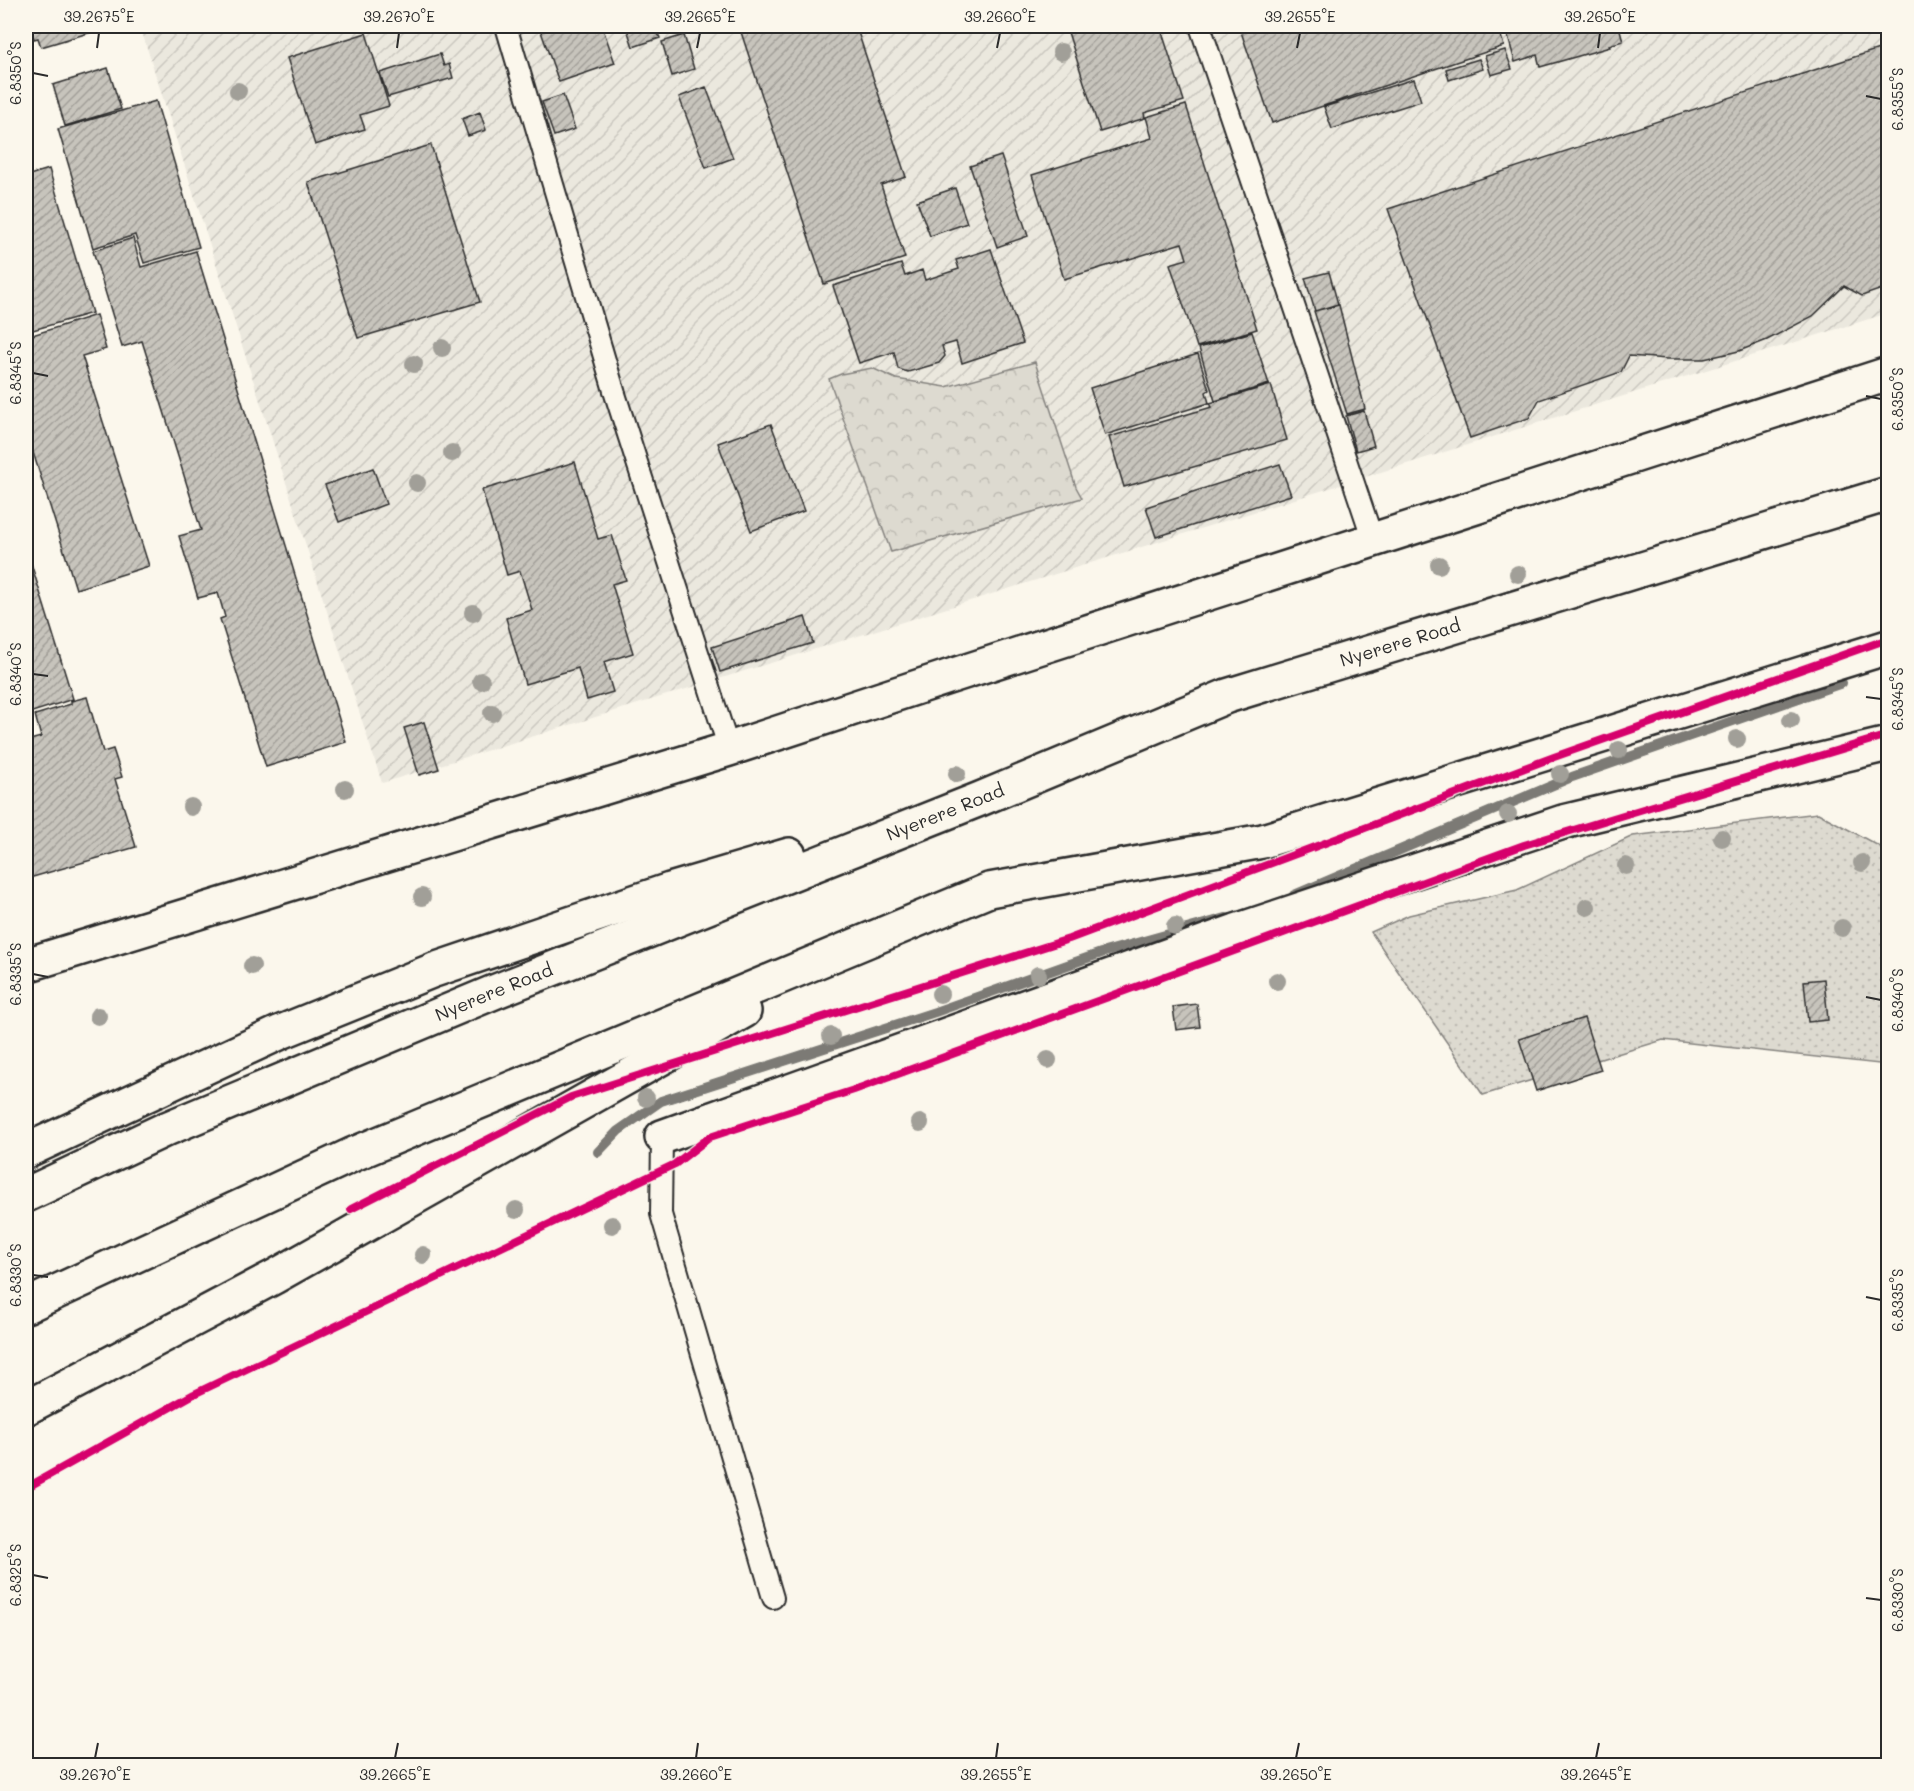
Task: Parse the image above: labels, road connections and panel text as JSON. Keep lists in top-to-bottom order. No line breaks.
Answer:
{"streets":{"main road":["Nyerere Road"]},"coordinates":["39.2675°E","39.2670°E","39.2665°E","39.2660°E","39.2655°E","39.2650°E","6.8350°S","6.8355°S","6.8345°S","6.8340°S","6.8335°S","6.8330°S","6.8325°S","39.2645°E"]}
